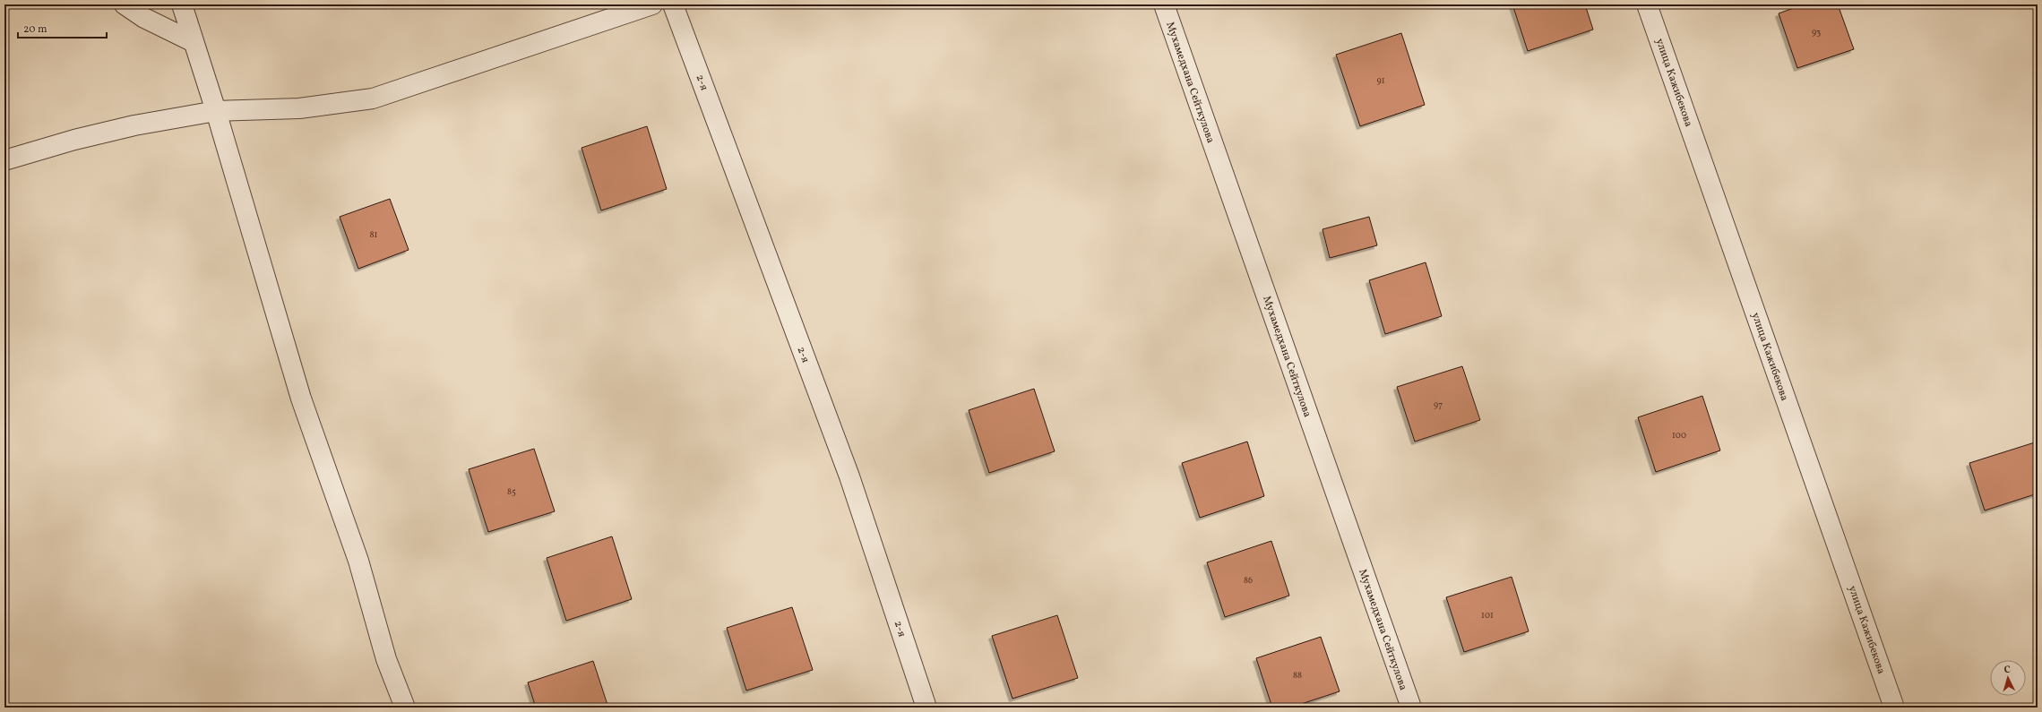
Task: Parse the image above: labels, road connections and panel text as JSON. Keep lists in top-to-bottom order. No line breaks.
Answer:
{"streets":{"street":["2-я","Мухамедхана Сейткулова","улица Кажибекова"]},"house_numbers":["93","91","81","97","100","85","86","101","88"],"scale_bar":"20 m","north":"top"}
